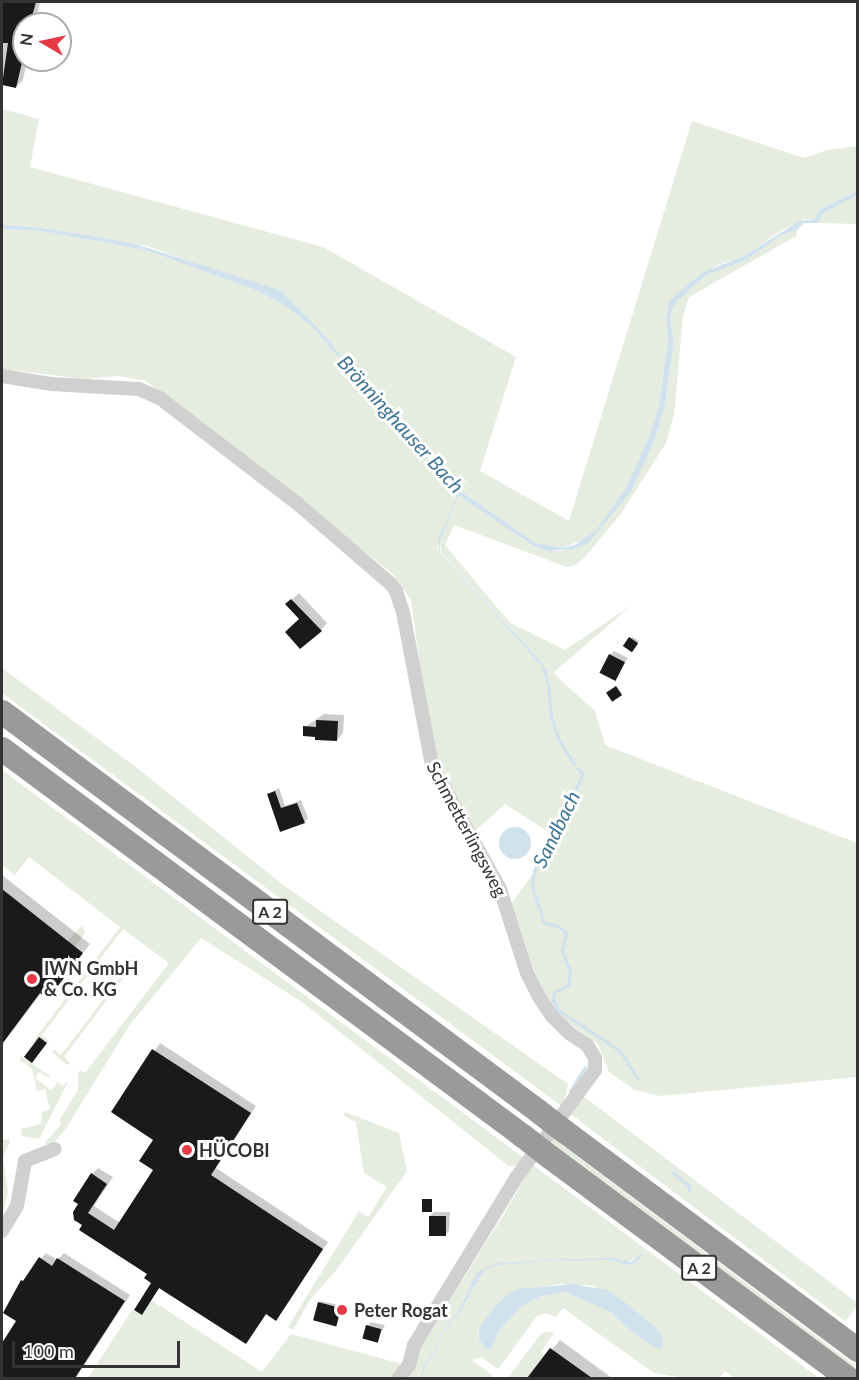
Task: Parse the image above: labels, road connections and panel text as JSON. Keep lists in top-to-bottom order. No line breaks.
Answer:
{"streets":{"highway":["A 2"],"street":["Schmetterlingsweg"]},"water":["Brönninghauser Bach","Sandbach"],"places":["IWN GmbH & Co. KG","HÜCOBI","Peter Rogat"],"scale_bar":"100 m","north":"left"}
